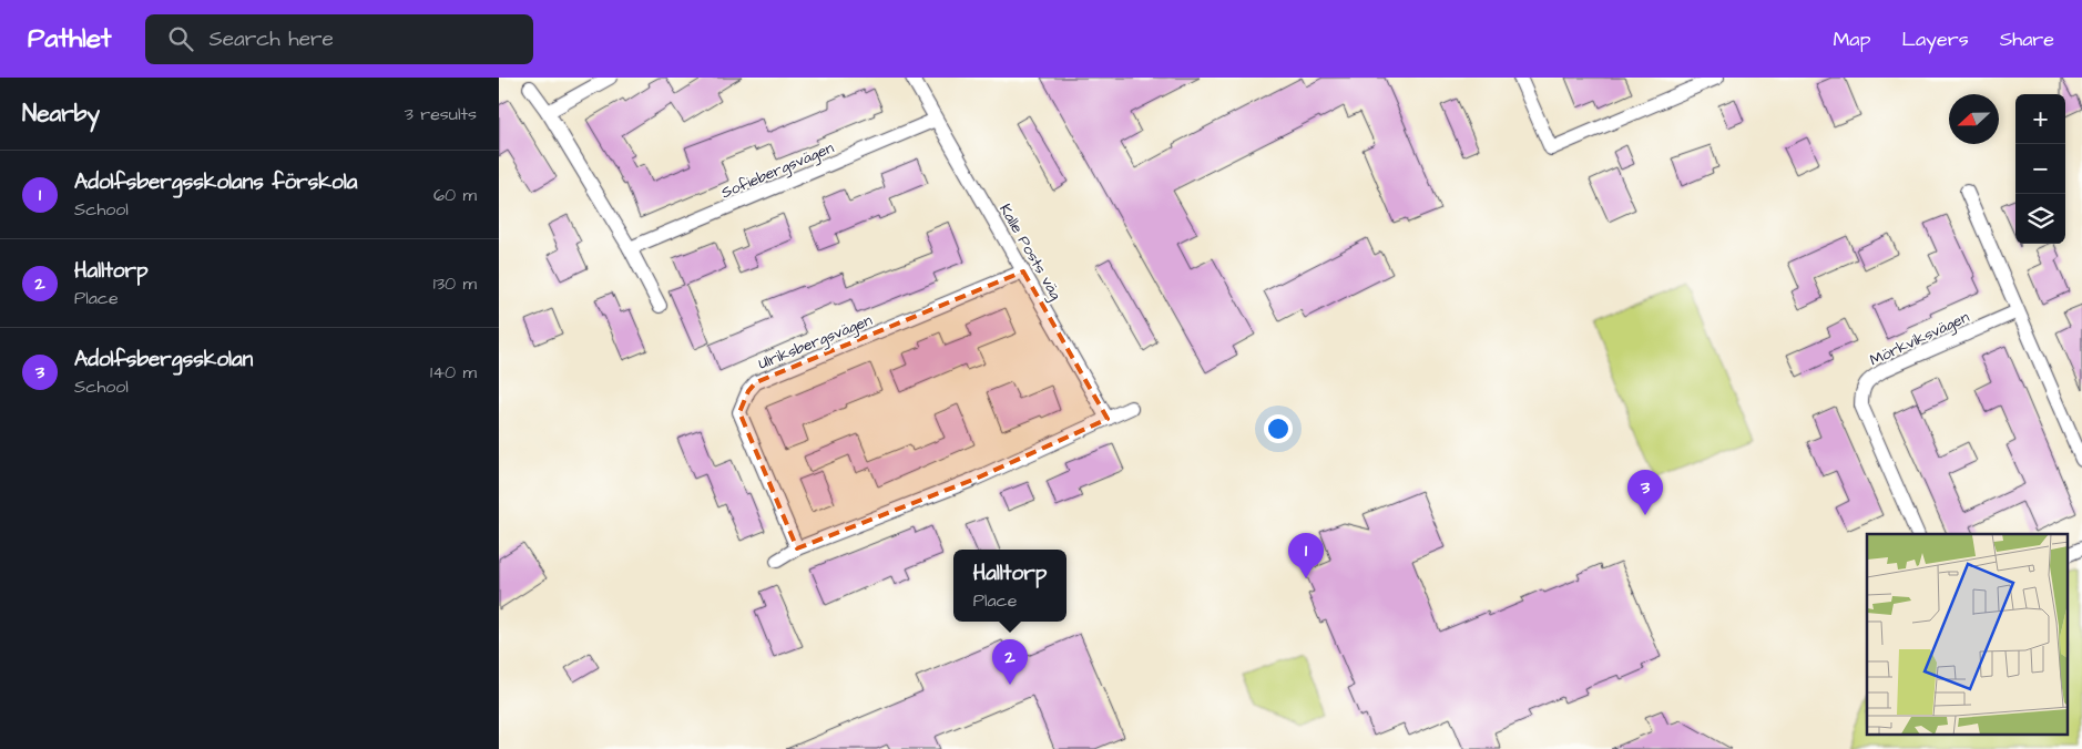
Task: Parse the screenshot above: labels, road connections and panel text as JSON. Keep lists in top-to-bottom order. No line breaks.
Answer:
{"streets":{"street":["Sofiebergsvägen","Kalle Posts väg","Mörkviksvägen","Ulriksbergsvägen"]},"crossings":[["Sofiebergsvägen","Kalle Posts väg"],["Kalle Posts väg","Ulriksbergsvägen"]],"north":"left","page":{"header":"Pathlet","search":"Search here","nav":["Map","Layers","Share"],"heading":["Nearby","3 results"],"map_buttons":["+","−"],"list":[{"mark":"1","name":"Adolfsbergsskolans förskola","note":"School","value":"60 m"},{"mark":"2","name":"Halltorp","note":"Place","value":"130 m"},{"mark":"3","name":"Adolfsbergsskolan","note":"School","value":"140 m"}],"pins":["3","1","2"],"popup":["Halltorp","Place"]}}
